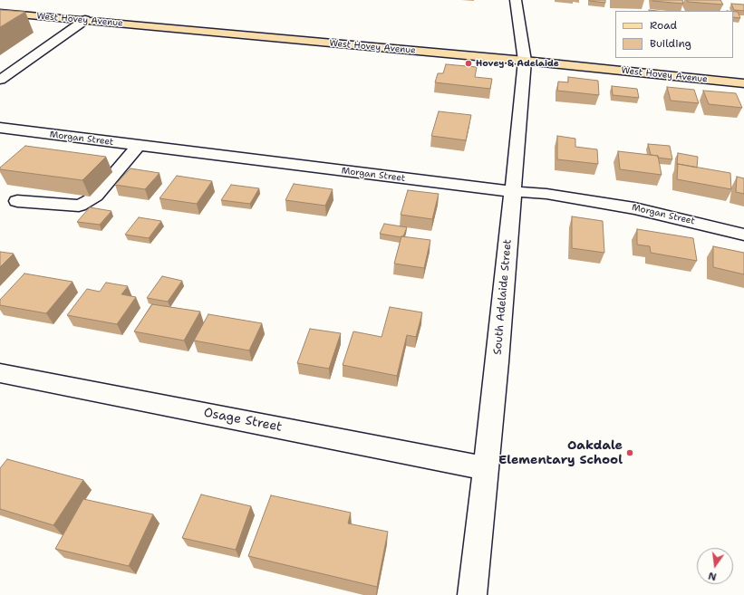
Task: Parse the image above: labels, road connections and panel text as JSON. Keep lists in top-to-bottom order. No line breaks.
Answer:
{"streets":{"main road":["West Hovey Avenue"],"street":["Morgan Street","South Adelaide Street","Osage Street"]},"crossings":[["West Hovey Avenue","South Adelaide Street"],["Morgan Street","South Adelaide Street"],["South Adelaide Street","Osage Street"]],"places":["Hovey & Adelaide","Oakdale Elementary School"],"legend":["Road","Building"],"north":"bottom"}
